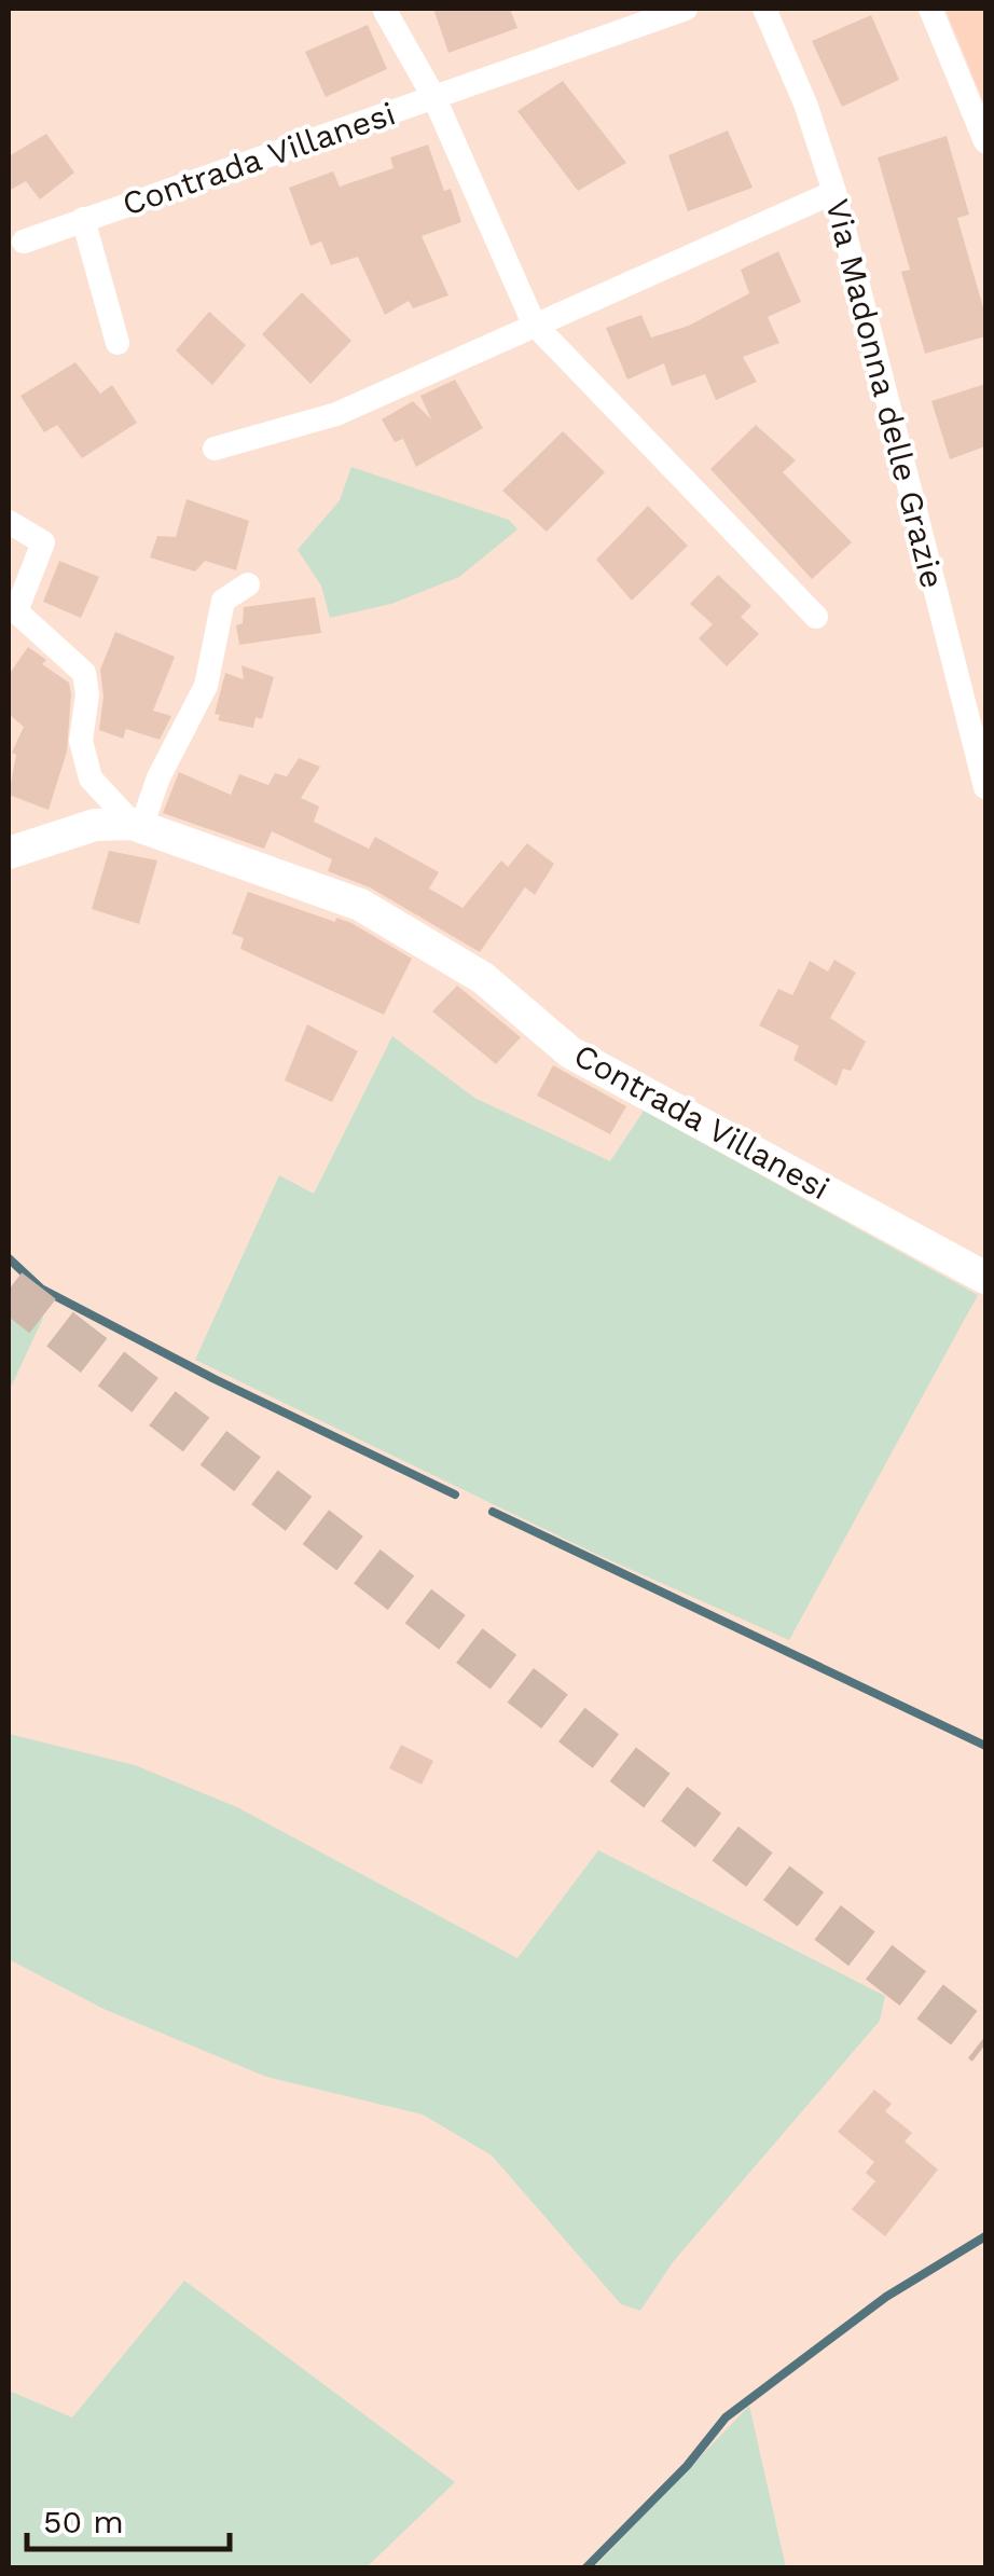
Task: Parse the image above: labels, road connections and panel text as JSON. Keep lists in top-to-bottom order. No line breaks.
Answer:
{"streets":{"street":["Contrada Villanesi","Via Madonna delle Grazie"]},"scale_bar":"50 m"}
